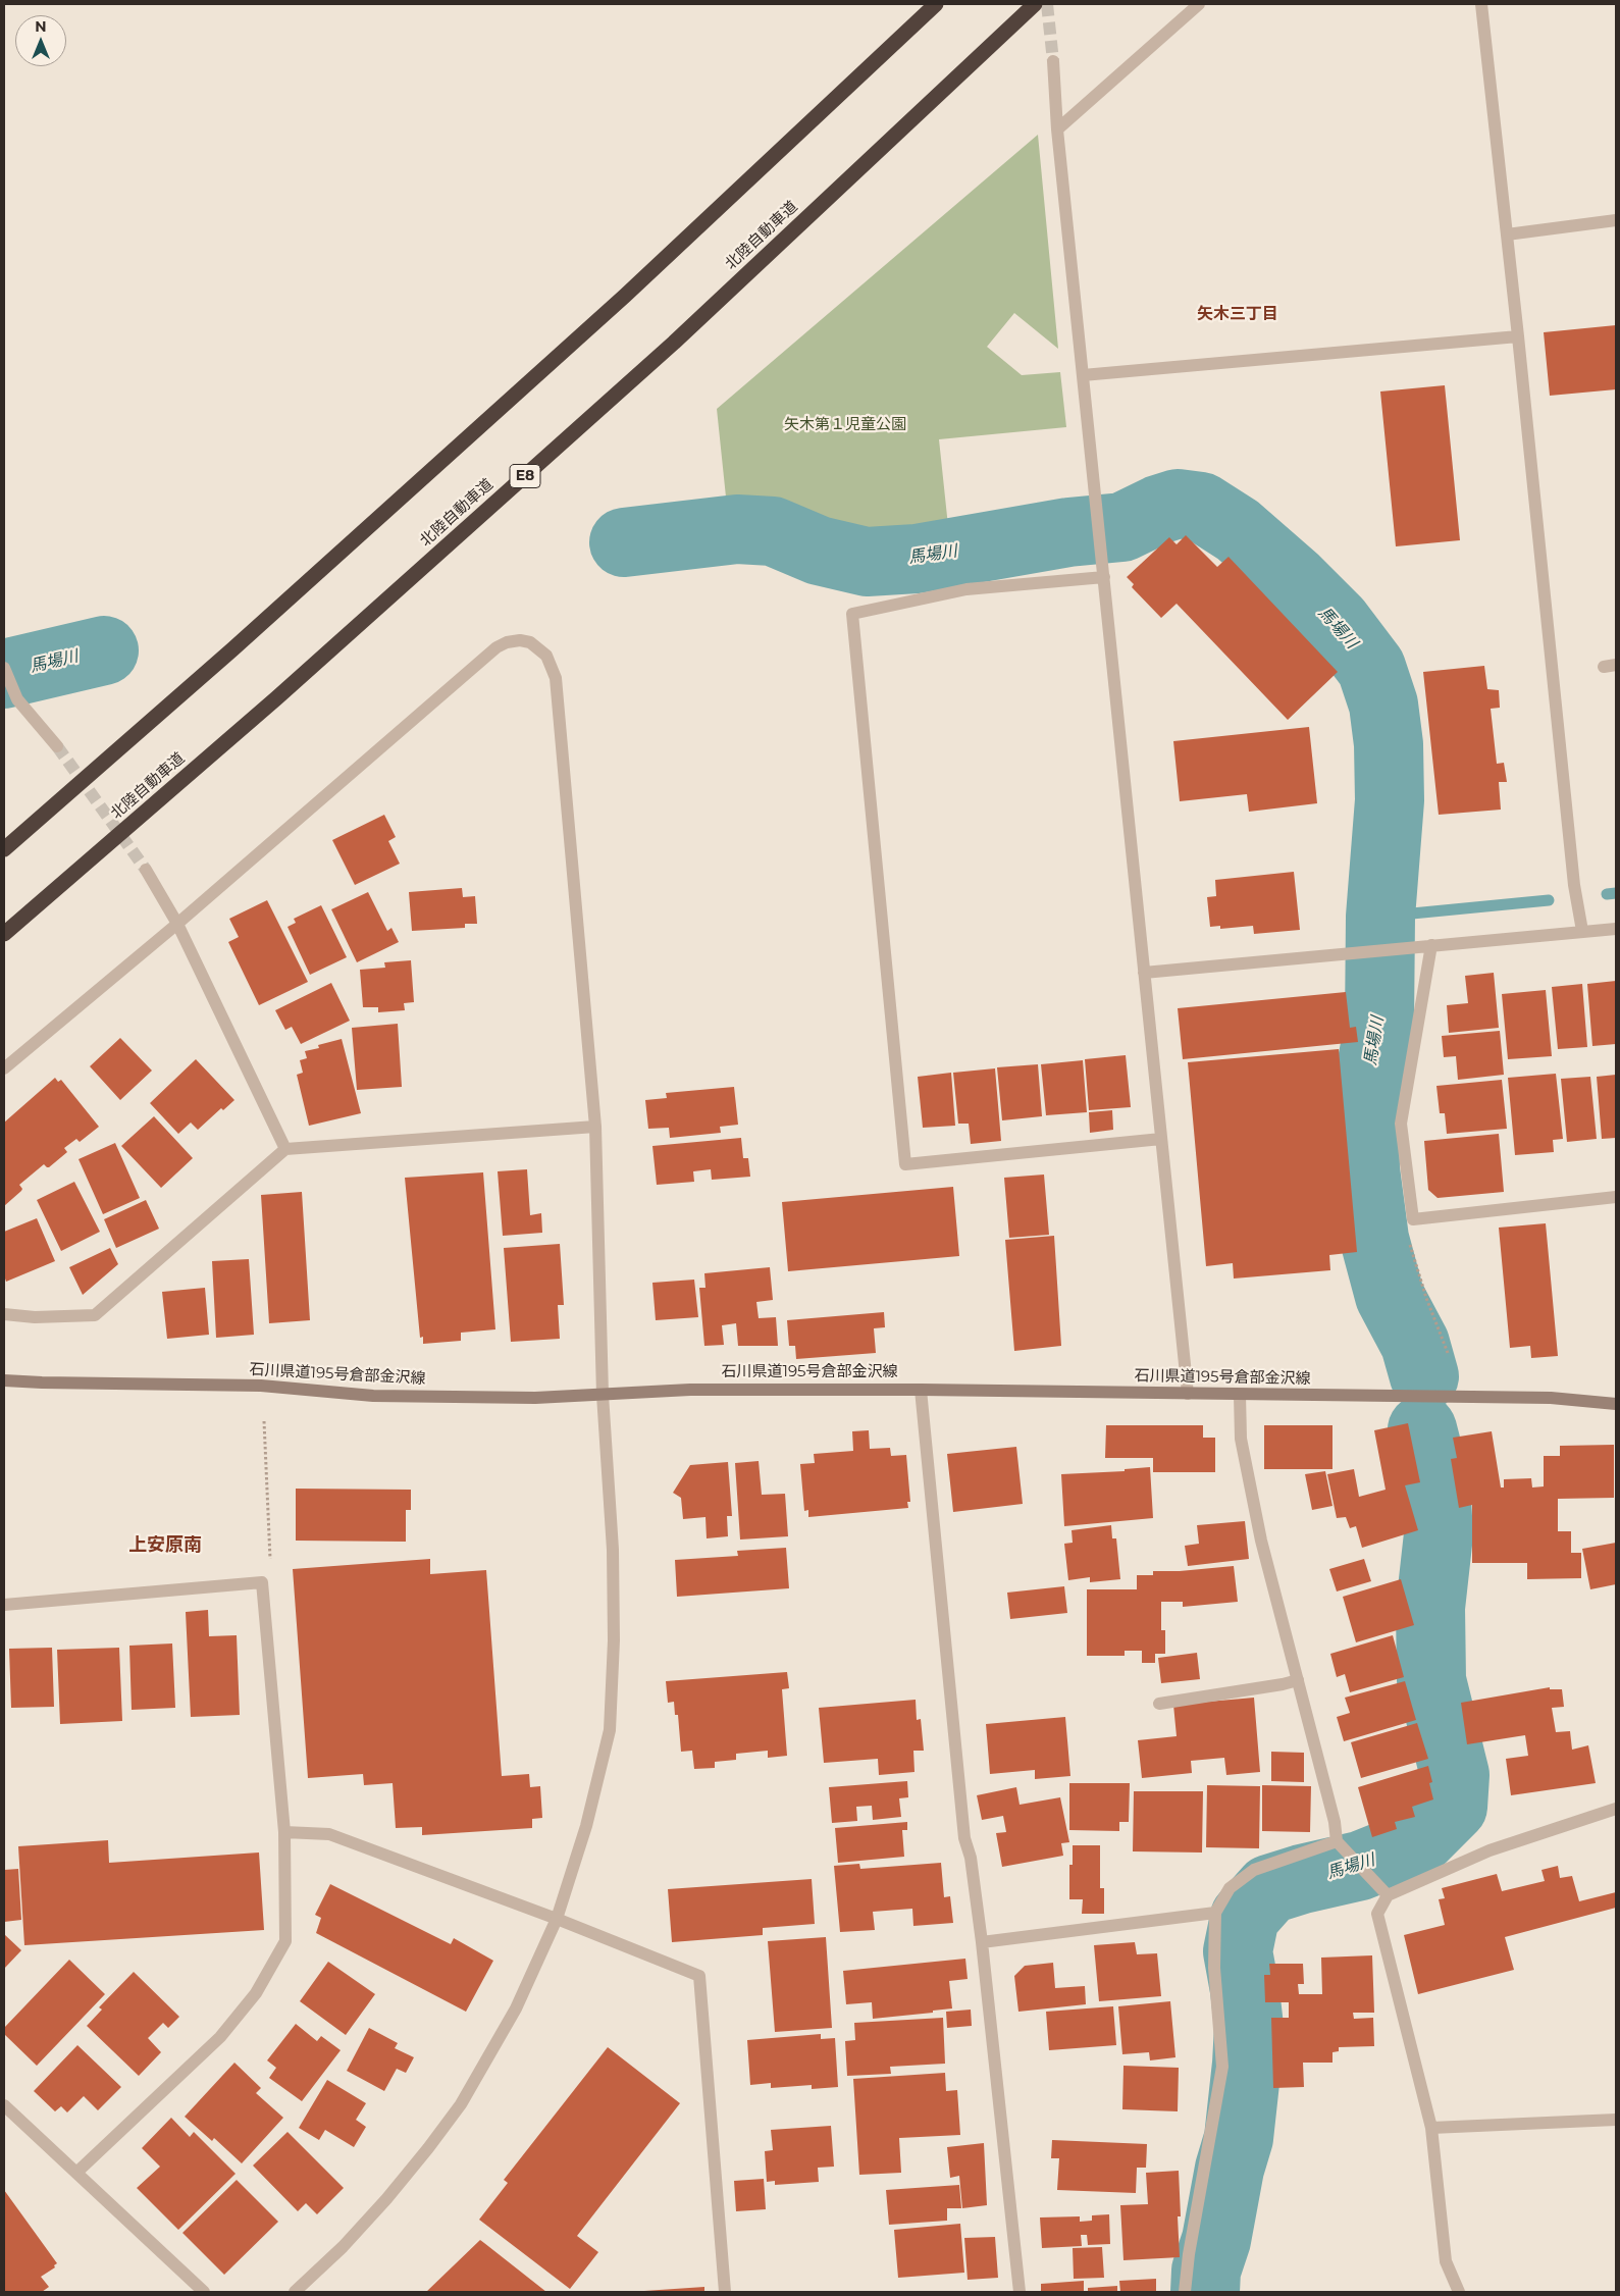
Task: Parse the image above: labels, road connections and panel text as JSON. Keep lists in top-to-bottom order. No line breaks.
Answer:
{"streets":{"highway":["北陸自動車道","E8"],"main road":["石川県道195号倉部金沢線"]},"districts":["矢木三丁目","上安原南"],"water":["馬場川"],"parks":["矢木第１児童公園"],"north":"top"}
